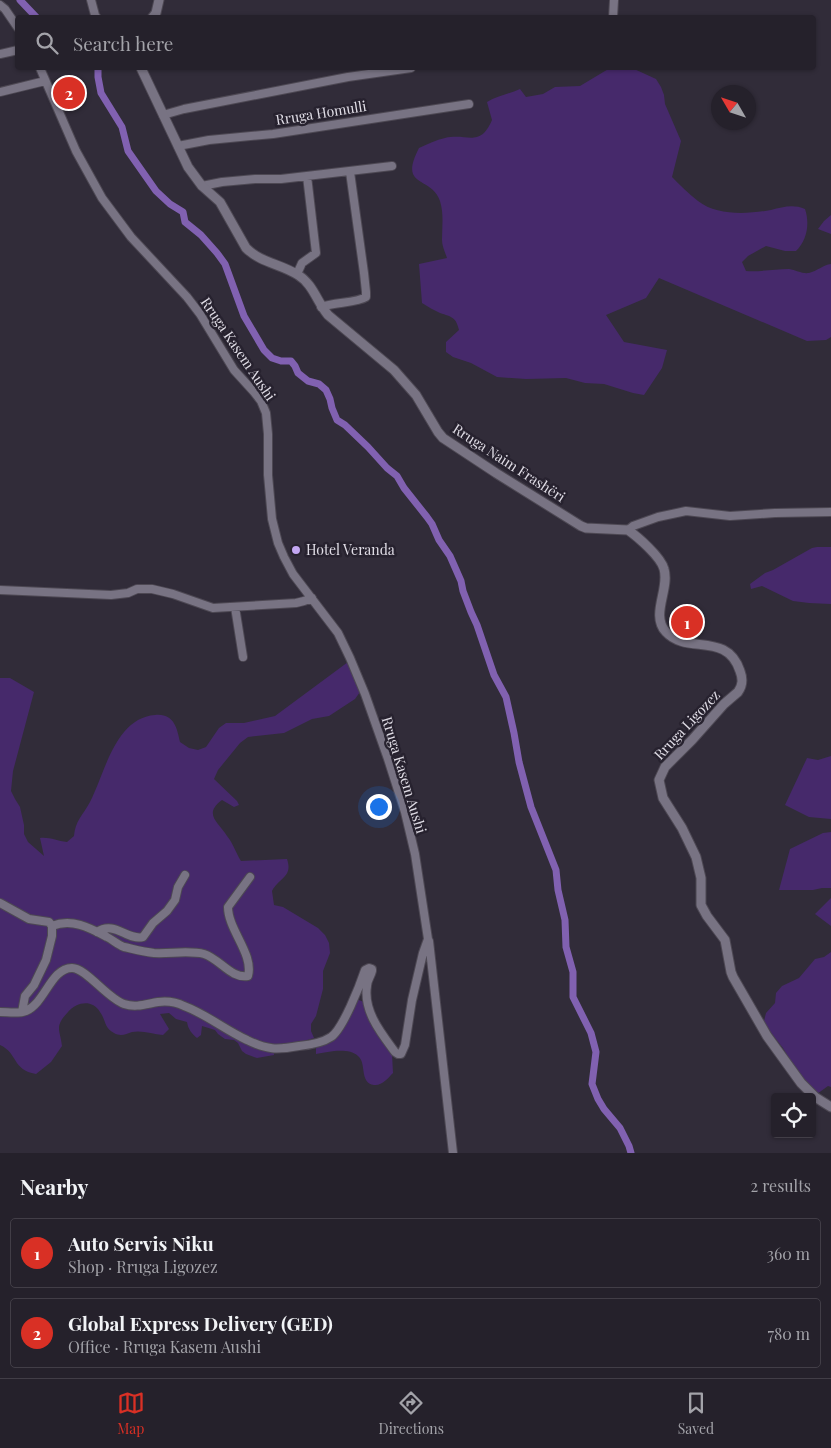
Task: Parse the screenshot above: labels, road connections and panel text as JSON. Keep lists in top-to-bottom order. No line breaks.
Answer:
{"streets":{"street":["Rruga Homulli","Rruga Kasem Aushi","Rruga Naim Frashëri","Rruga Ligozez"]},"crossings":[["Rruga Homulli","Rruga Naim Frashëri"],["Rruga Naim Frashëri","Rruga Ligozez"]],"places":["Hotel Veranda"],"north":"top left","page":{"search":"Search here","pins":["2","1"],"heading":["Nearby","2 results"],"list":[{"mark":"1","name":"Auto Servis Niku","note":"Shop · Rruga Ligozez","value":"360 m"},{"mark":"2","name":"Global Express Delivery (GED)","note":"Office · Rruga Kasem Aushi","value":"780 m"}],"nav":["Map","Directions","Saved"]}}
